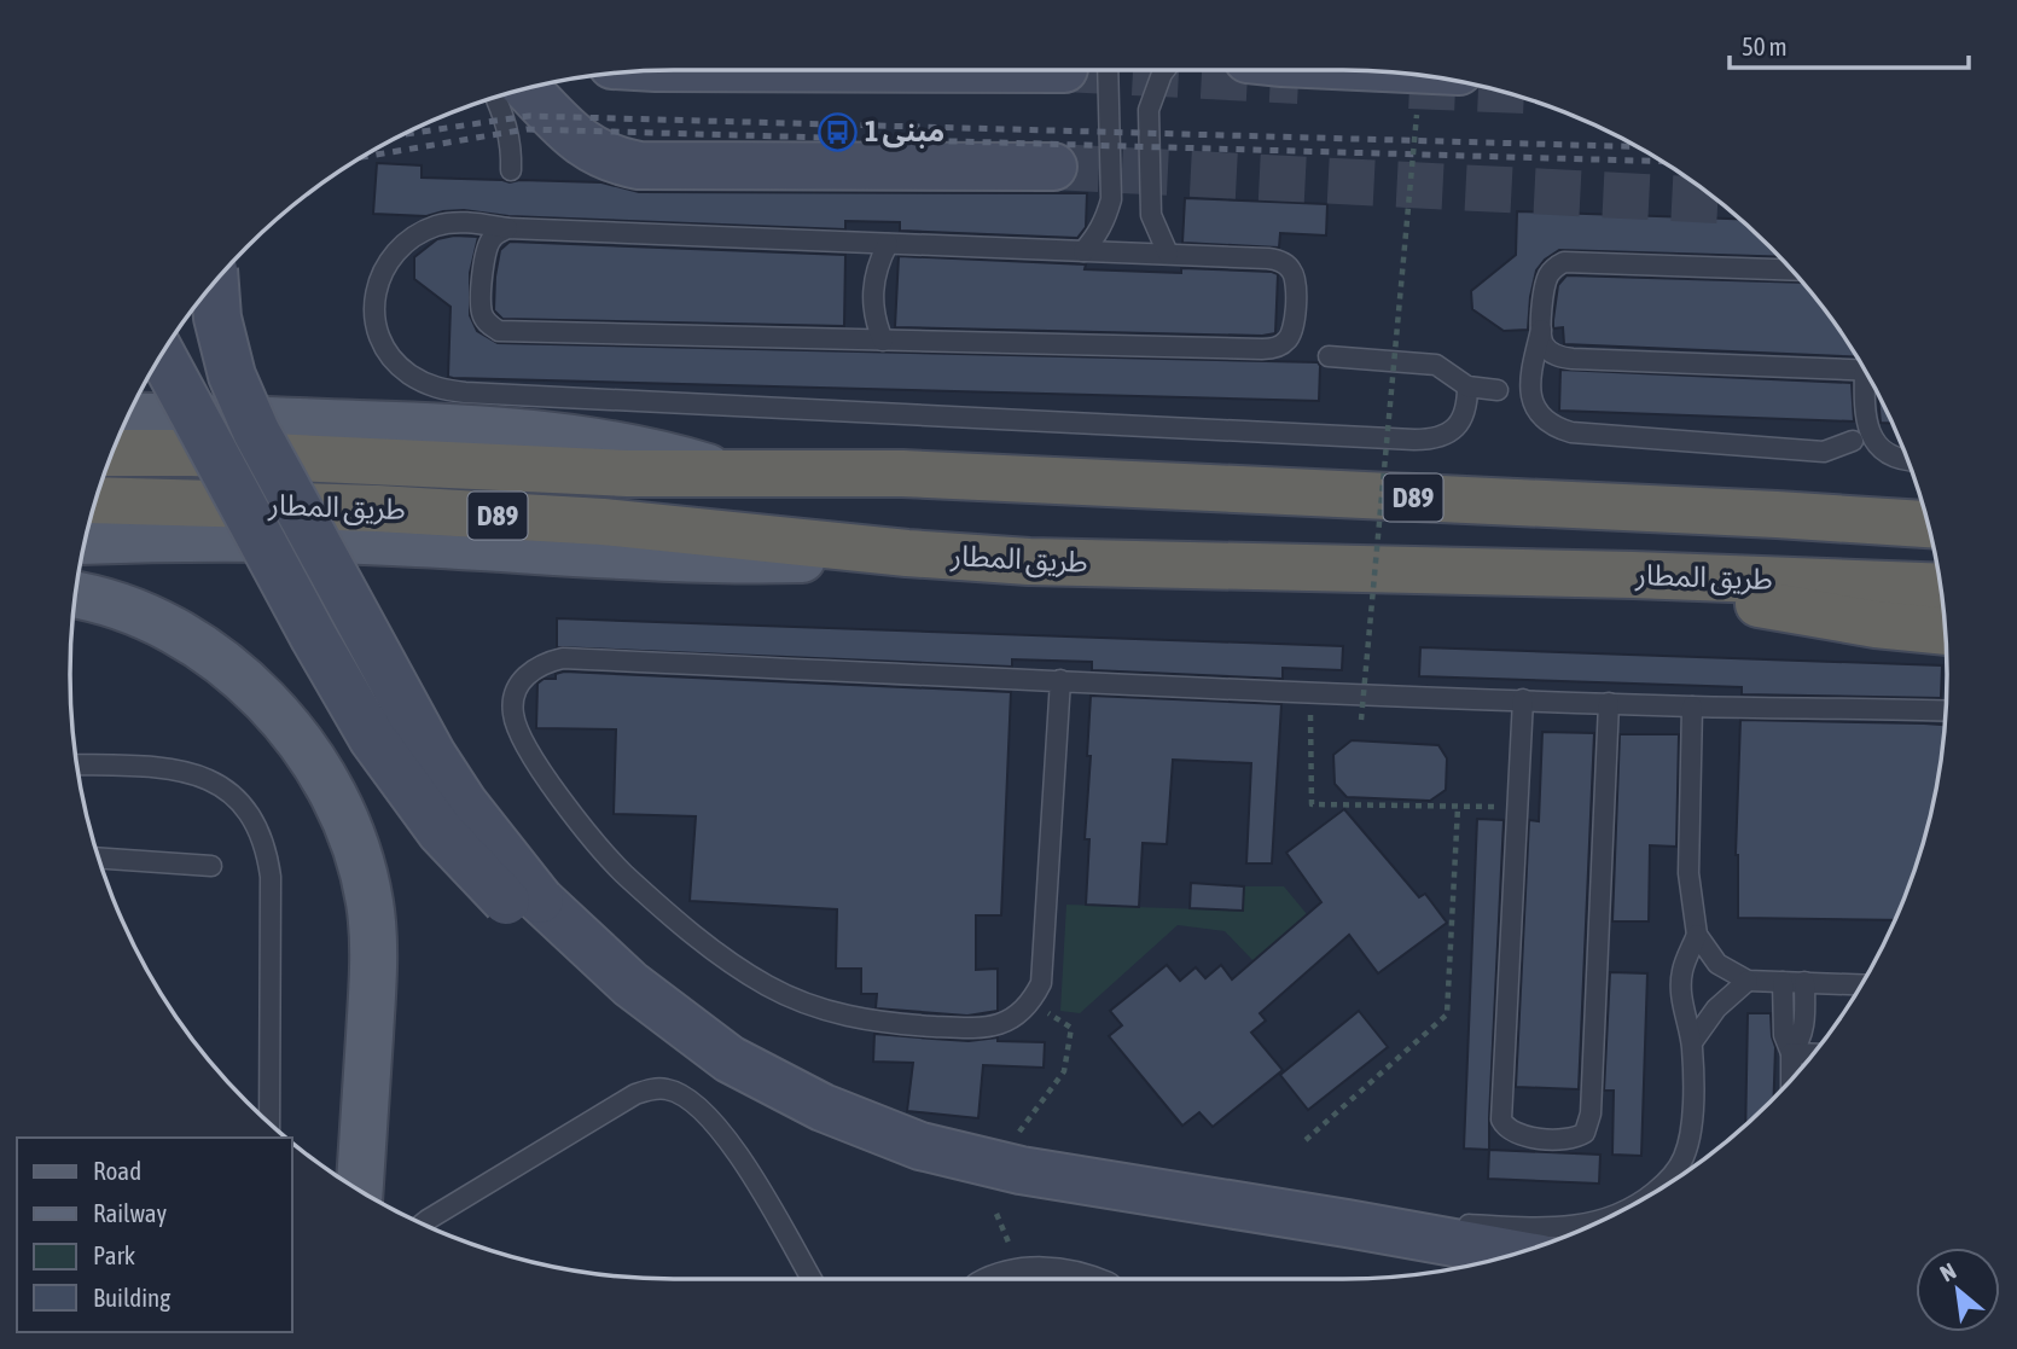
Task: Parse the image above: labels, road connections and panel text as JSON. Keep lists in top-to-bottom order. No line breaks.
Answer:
{"streets":{"highway":["D89","طريق المطار"]},"places":{"bus stop":["مبنى 1"]},"legend":["Road","Railway","Park","Building"],"scale_bar":"50 m","north":"top left"}
